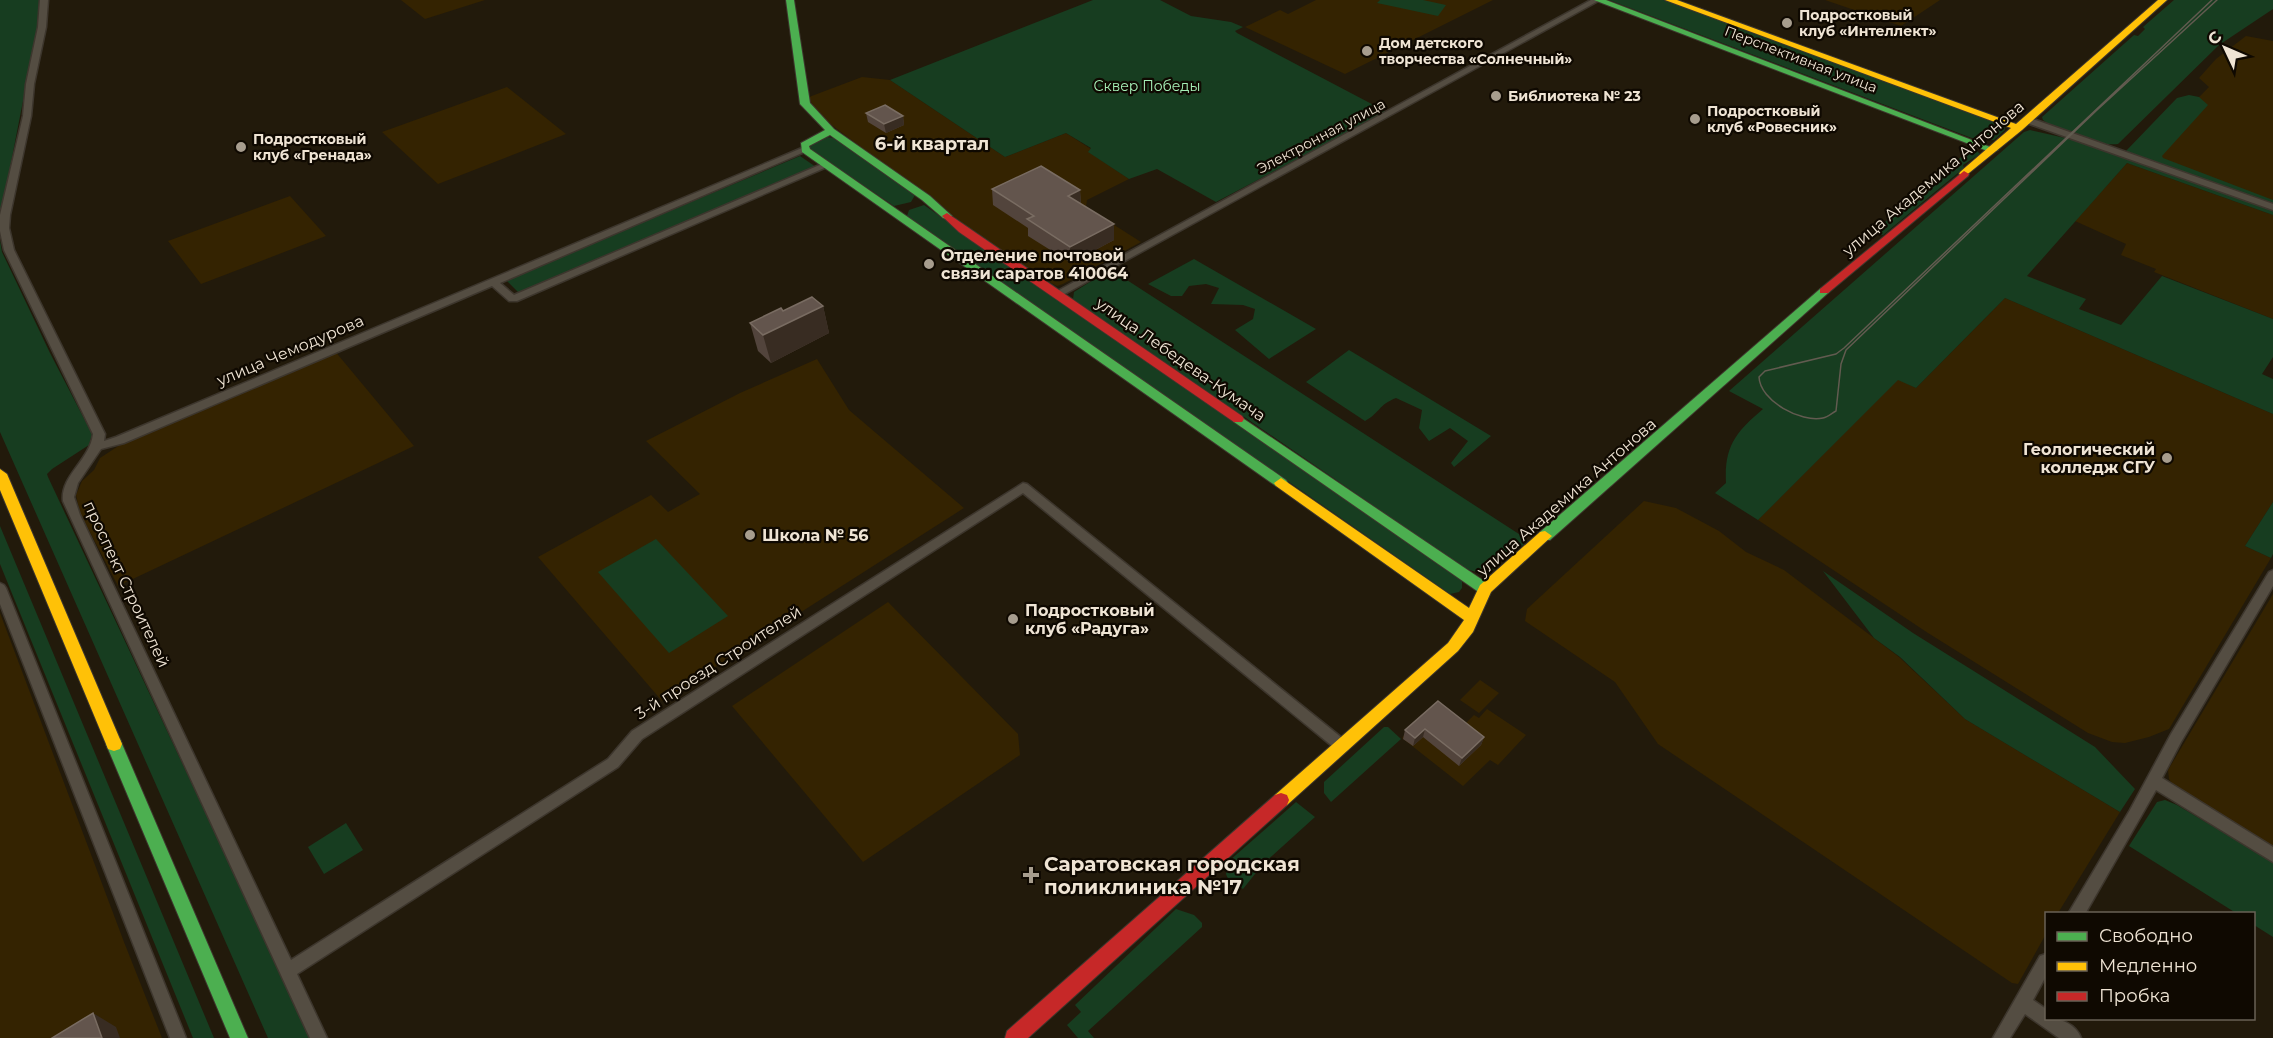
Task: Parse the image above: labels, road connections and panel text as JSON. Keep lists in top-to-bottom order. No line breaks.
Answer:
{"streets":{"street":["Перспективная улица","Электронная улица","улица Академика Антонова","улица Чемодурова","улица Лебедева-Кумача","проспект Строителей","3-й проезд Строителей"]},"crossings":[["Перспективная улица","Электронная улица"],["Перспективная улица","улица Академика Антонова"],["Электронная улица","улица Лебедева-Кумача"],["улица Академика Антонова","улица Лебедева-Кумача"],["улица Академика Антонова","3-й проезд Строителей"],["улица Чемодурова","улица Лебедева-Кумача"],["улица Чемодурова","проспект Строителей"],["проспект Строителей","3-й проезд Строителей"]],"districts":["6-й квартал"],"parks":["Сквер Победы"],"places":{"other":["Подростковый клуб «Интеллект»","Дом детского творчества «Солнечный»","Библиотека № 23","Подростковый клуб «Ровесник»","Подростковый клуб «Гренада»","Отделение почтовой связи саратов 410064","Геологический колледж СГУ","Школа № 56","Подростковый клуб «Радуга»"],"health":["Саратовская городская поликлиника №17"]},"legend":["Свободно","Медленно","Пробка"],"north":"top left"}
